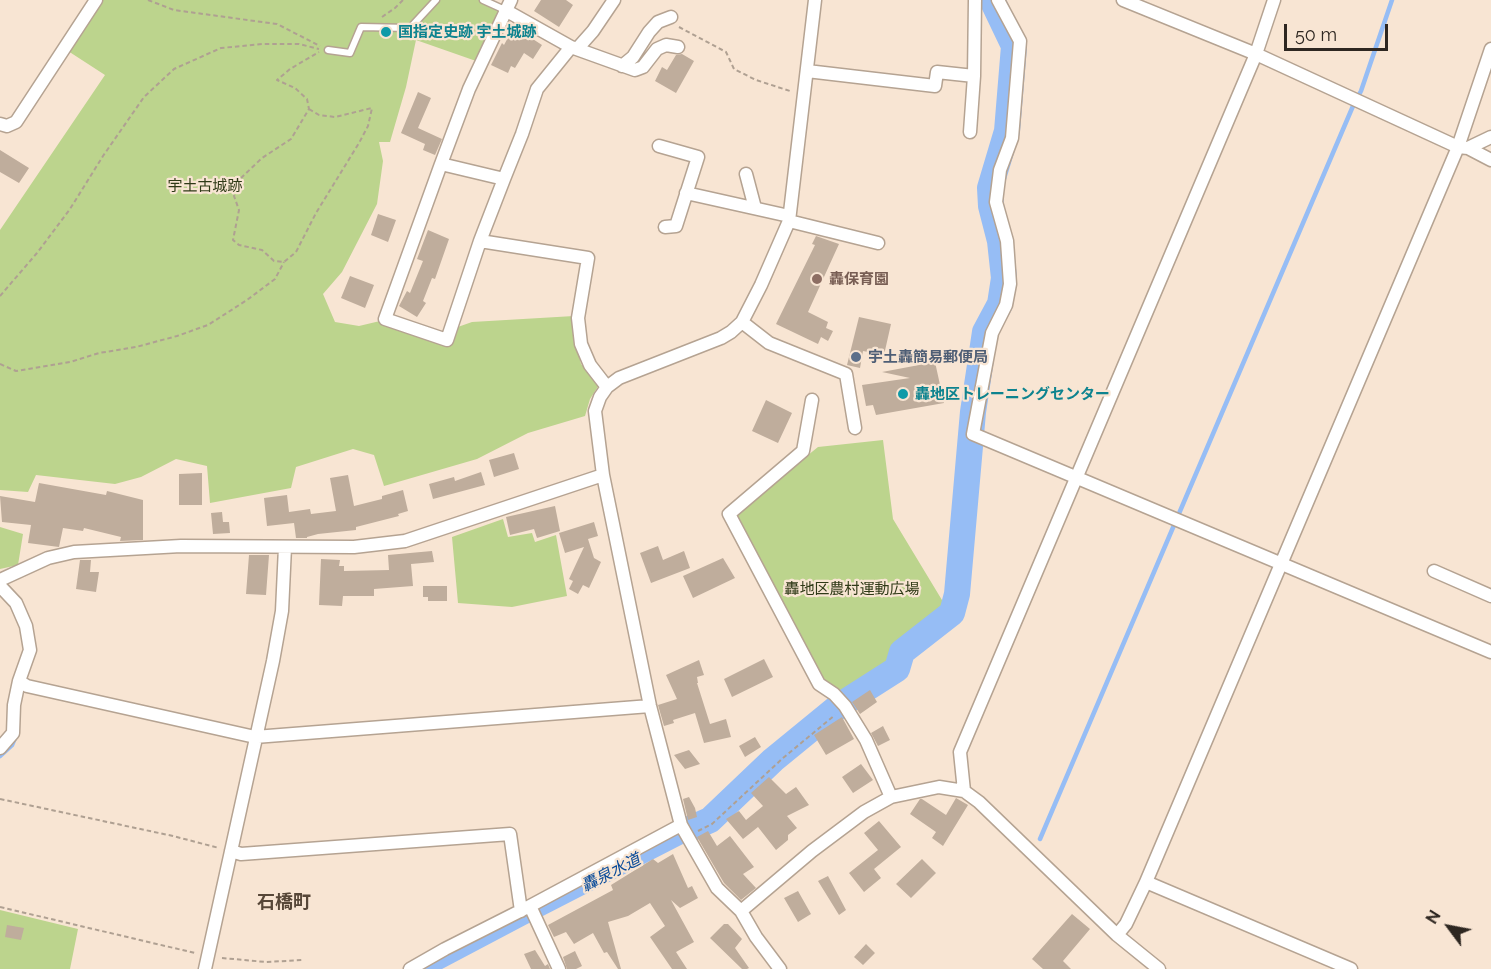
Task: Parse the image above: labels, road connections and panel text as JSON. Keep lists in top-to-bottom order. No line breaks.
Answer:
{"districts":["石橋町"],"water":["轟泉水道"],"parks":["宇土古城跡","轟地区農村運動広場"],"places":["国指定史跡 宇土城跡","轟保育園","宇土轟簡易郵便局","轟地区トレーニングセンター"],"scale_bar":"50 m","north":"top left"}
